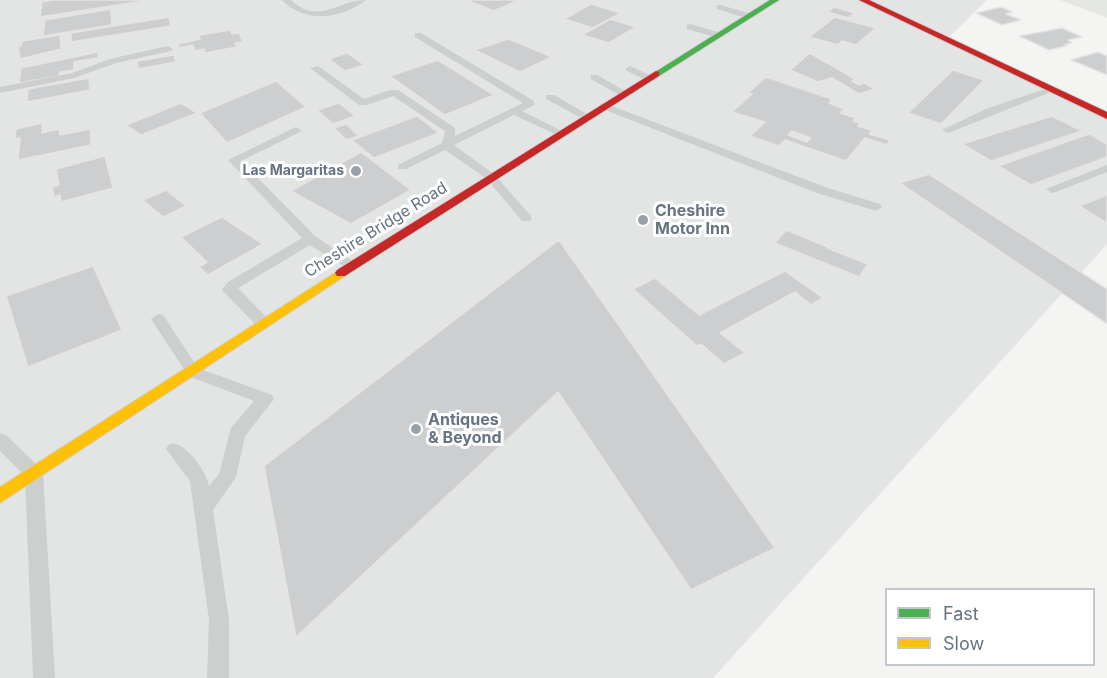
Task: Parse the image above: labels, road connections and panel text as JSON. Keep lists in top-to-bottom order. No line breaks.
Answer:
{"streets":{"main road":["Cheshire Bridge Road"]},"places":["Las Margaritas","Cheshire Motor Inn","Antiques & Beyond"],"legend":["Fast","Slow"]}
